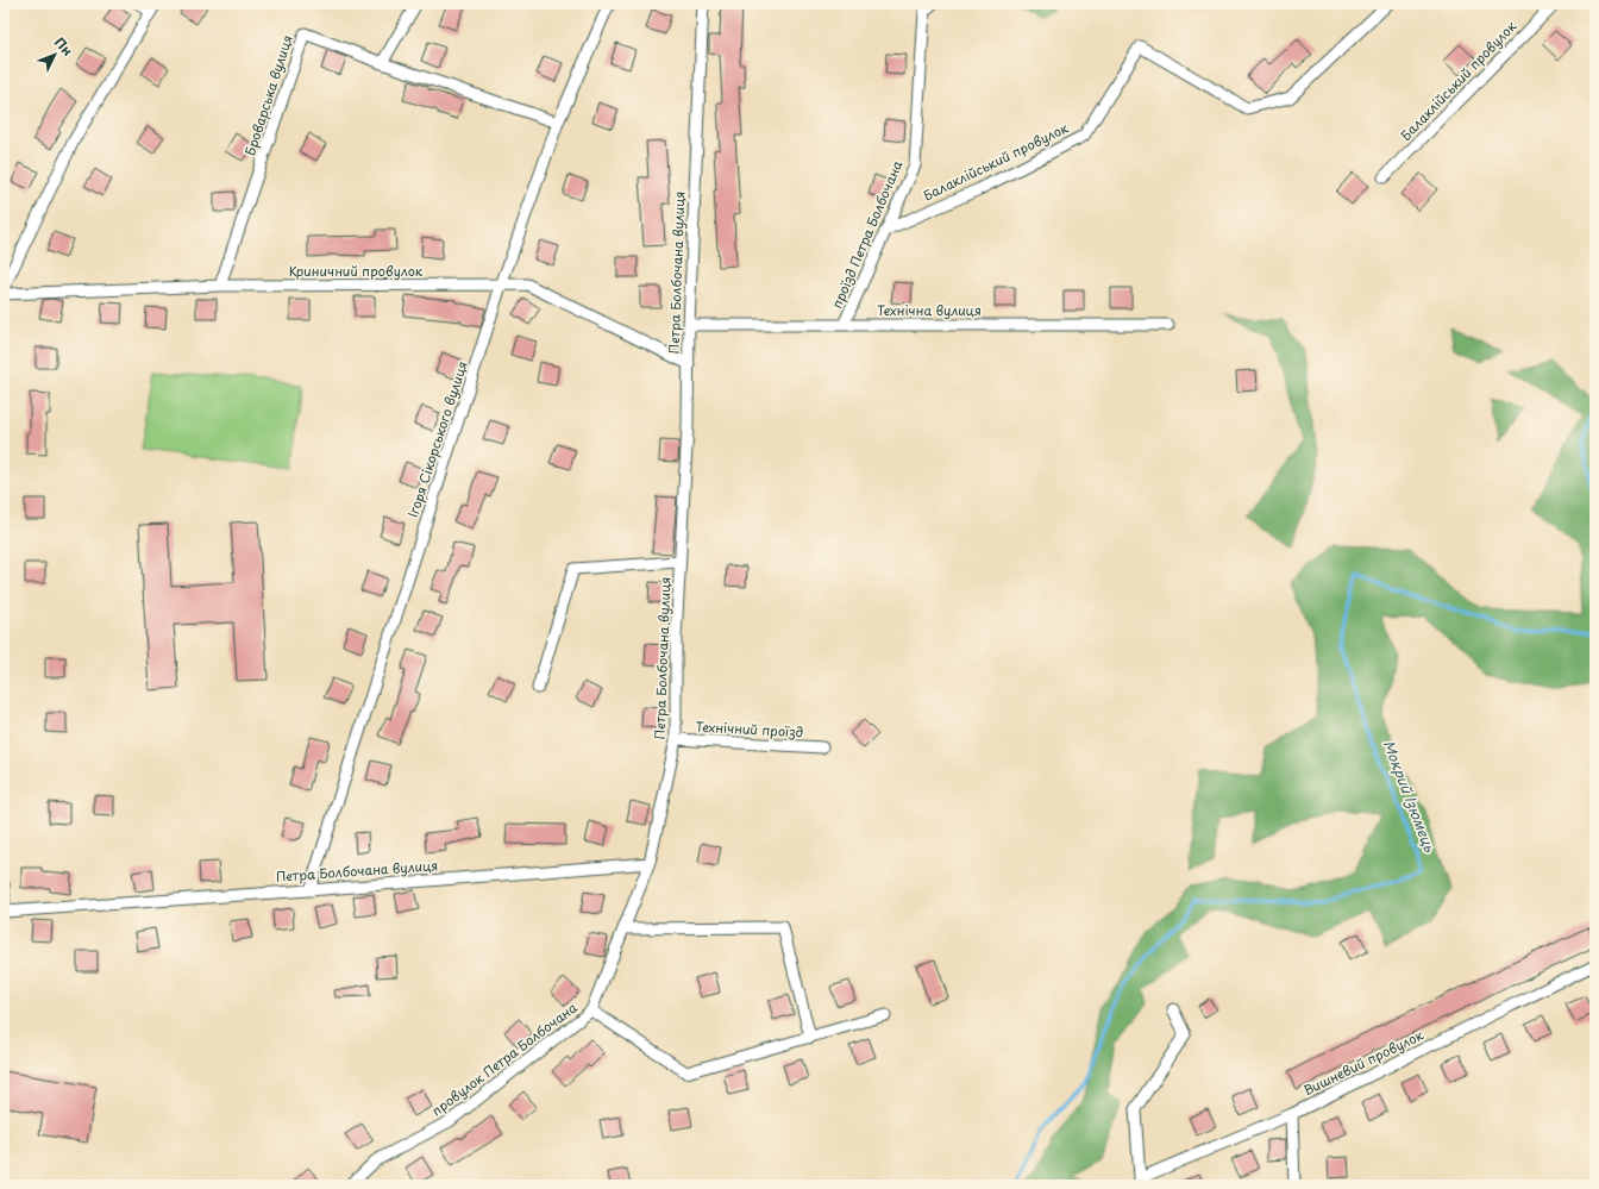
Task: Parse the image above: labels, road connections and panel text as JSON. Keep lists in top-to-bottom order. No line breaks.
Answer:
{"streets":{"street":["Балаклійський провулок","Броварська вулиця","проїзд Петра Болбочана","Криничний провулок","Петра Болбочана вулиця","Технічна вулиця","Ігоря Сікорського вулиця","Технічний проїзд","провулок Петра Болбочана","Вишневий провулок"]},"crossings":[["Балаклійський провулок","проїзд Петра Болбочана"],["Броварська вулиця","Криничний провулок"],["Броварська вулиця","Ігоря Сікорського вулиця"],["проїзд Петра Болбочана","Технічна вулиця"],["Криничний провулок","Петра Болбочана вулиця"],["Криничний провулок","Ігоря Сікорського вулиця"],["Петра Болбочана вулиця","Технічна вулиця"],["Петра Болбочана вулиця","Ігоря Сікорського вулиця"],["Петра Болбочана вулиця","Технічний проїзд"],["Петра Болбочана вулиця","провулок Петра Болбочана"]],"water":["Мокрий Ізюмець"],"north":"top right"}
